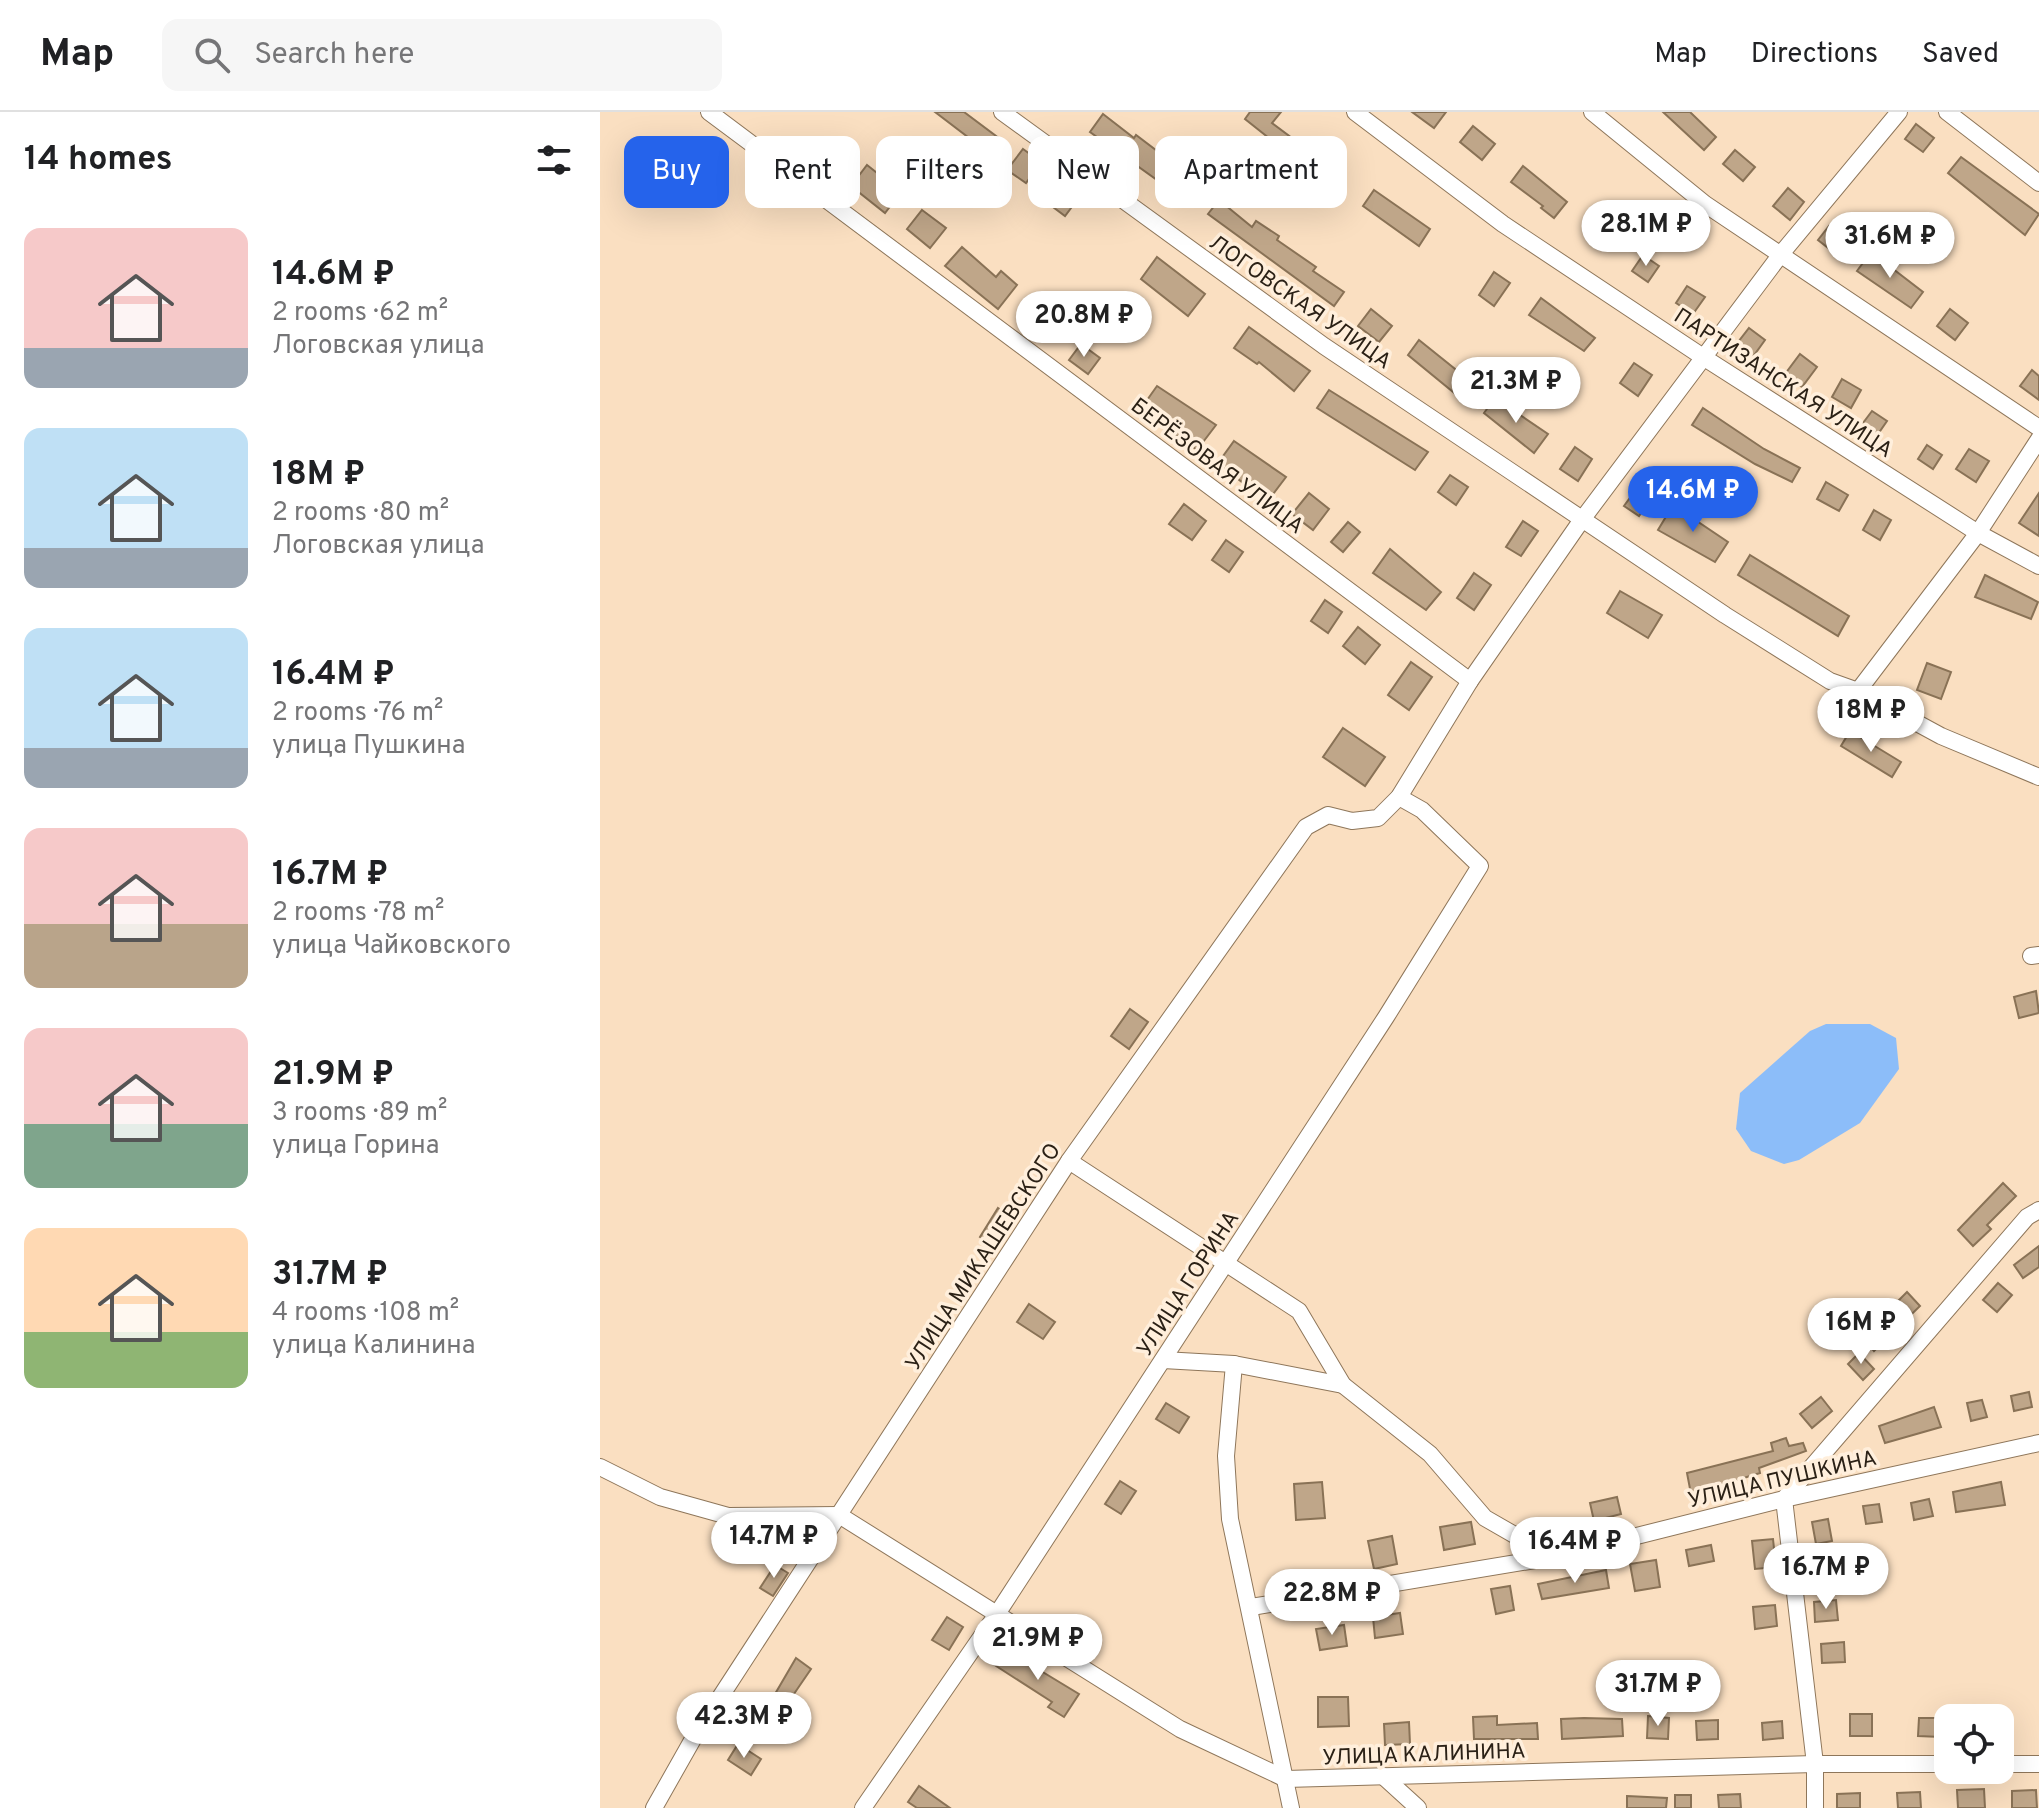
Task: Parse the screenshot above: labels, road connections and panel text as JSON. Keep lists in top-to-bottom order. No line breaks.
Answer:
{"streets":{"street":["ЛОГОВСКАЯ УЛИЦА","ПАРТИЗАНСКАЯ УЛИЦА","БЕРЁЗОВАЯ УЛИЦА","УЛИЦА МИКАШЕВСКОГО","УЛИЦА ГОРИНА","УЛИЦА ПУШКИНА","УЛИЦА КАЛИНИНА"]},"crossings":[["УЛИЦА МИКАШЕВСКОГО","УЛИЦА ГОРИНА"]],"page":{"header":"Map","search":"Search here","nav":["Map","Directions","Saved"],"heading":"14 homes","chip":["Buy","Rent","Filters","New","Apartment"],"price":["28.1M ₽","31.6M ₽","20.8M ₽","21.3M ₽","14.6M ₽","18M ₽","16M ₽","14.7M ₽","16.4M ₽","16.7M ₽","22.8M ₽","21.9M ₽","31.7M ₽","42.3M ₽"],"list":[{"name":"14.6M ₽","note":"2 rooms · 62 m² · Логовская улица"},{"name":"18M ₽","note":"2 rooms · 80 m² · Логовская улица"},{"name":"16.4M ₽","note":"2 rooms · 76 m² · улица Пушкина"},{"name":"16.7M ₽","note":"2 rooms · 78 m² · улица Чайковского"},{"name":"21.9M ₽","note":"3 rooms · 89 m² · улица Горина"},{"name":"31.7M ₽","note":"4 rooms · 108 m² · улица Калинина"}]}}
